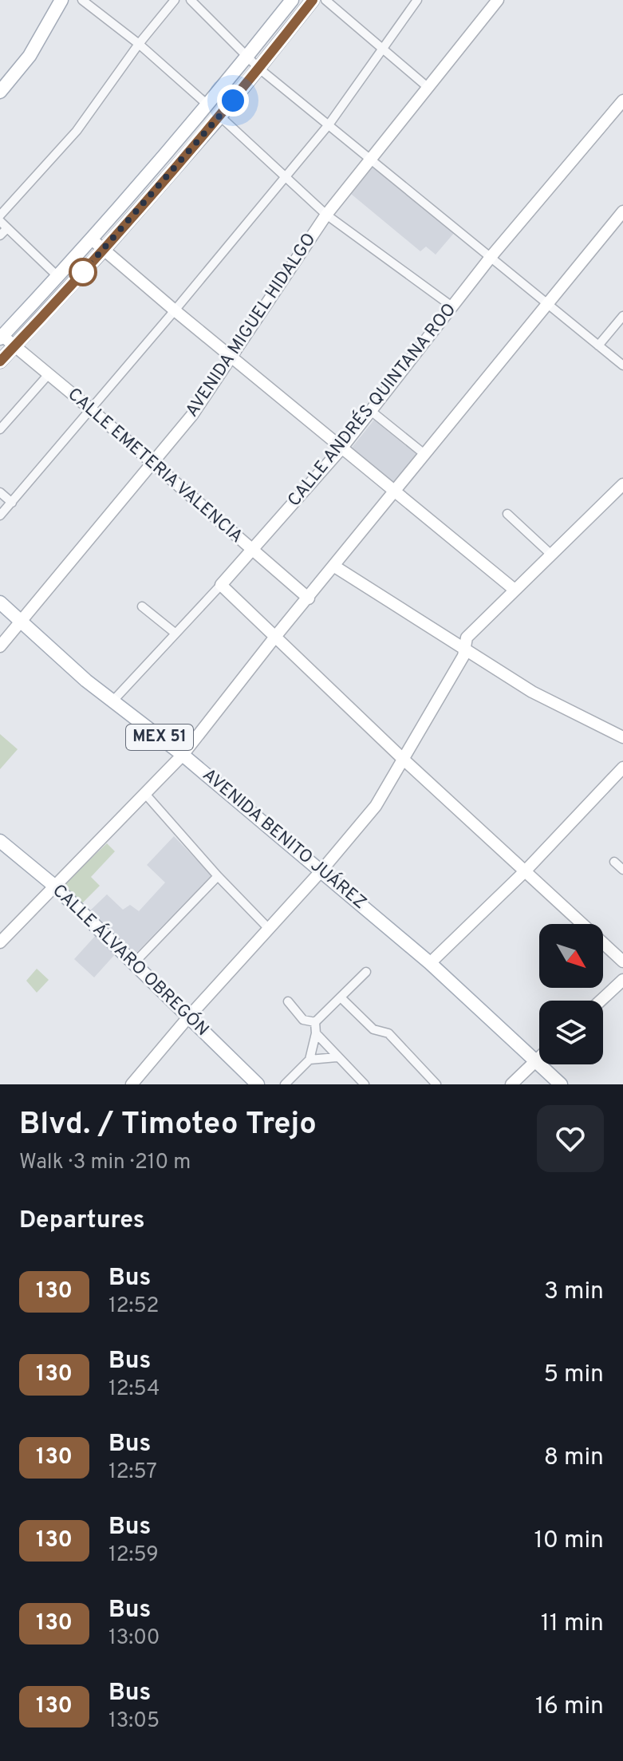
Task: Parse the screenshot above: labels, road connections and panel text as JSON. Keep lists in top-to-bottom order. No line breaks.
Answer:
{"streets":{"main road":["AVENIDA MIGUEL HIDALGO","CALLE ANDRÉS QUINTANA ROO","CALLE EMETERIA VALENCIA","MEX 51","AVENIDA BENITO JUÁREZ","CALLE ÁLVARO OBREGÓN"]},"crossings":[["AVENIDA MIGUEL HIDALGO","CALLE EMETERIA VALENCIA"],["AVENIDA MIGUEL HIDALGO","AVENIDA BENITO JUÁREZ"],["CALLE ANDRÉS QUINTANA ROO","CALLE EMETERIA VALENCIA"],["CALLE ANDRÉS QUINTANA ROO","AVENIDA BENITO JUÁREZ"]],"lines":["bus line 130"],"north":"bottom right","page":{"heading":[["Blvd. / Timoteo Trejo","Walk · 3 min · 210 m"],"Departures"],"list":[{"mark":"130","name":"Bus","note":"12:52","value":"3 min"},{"mark":"130","name":"Bus","note":"12:54","value":"5 min"},{"mark":"130","name":"Bus","note":"12:57","value":"8 min"},{"mark":"130","name":"Bus","note":"12:59","value":"10 min"},{"mark":"130","name":"Bus","note":"13:00","value":"11 min"},{"mark":"130","name":"Bus","note":"13:05","value":"16 min"}]}}
